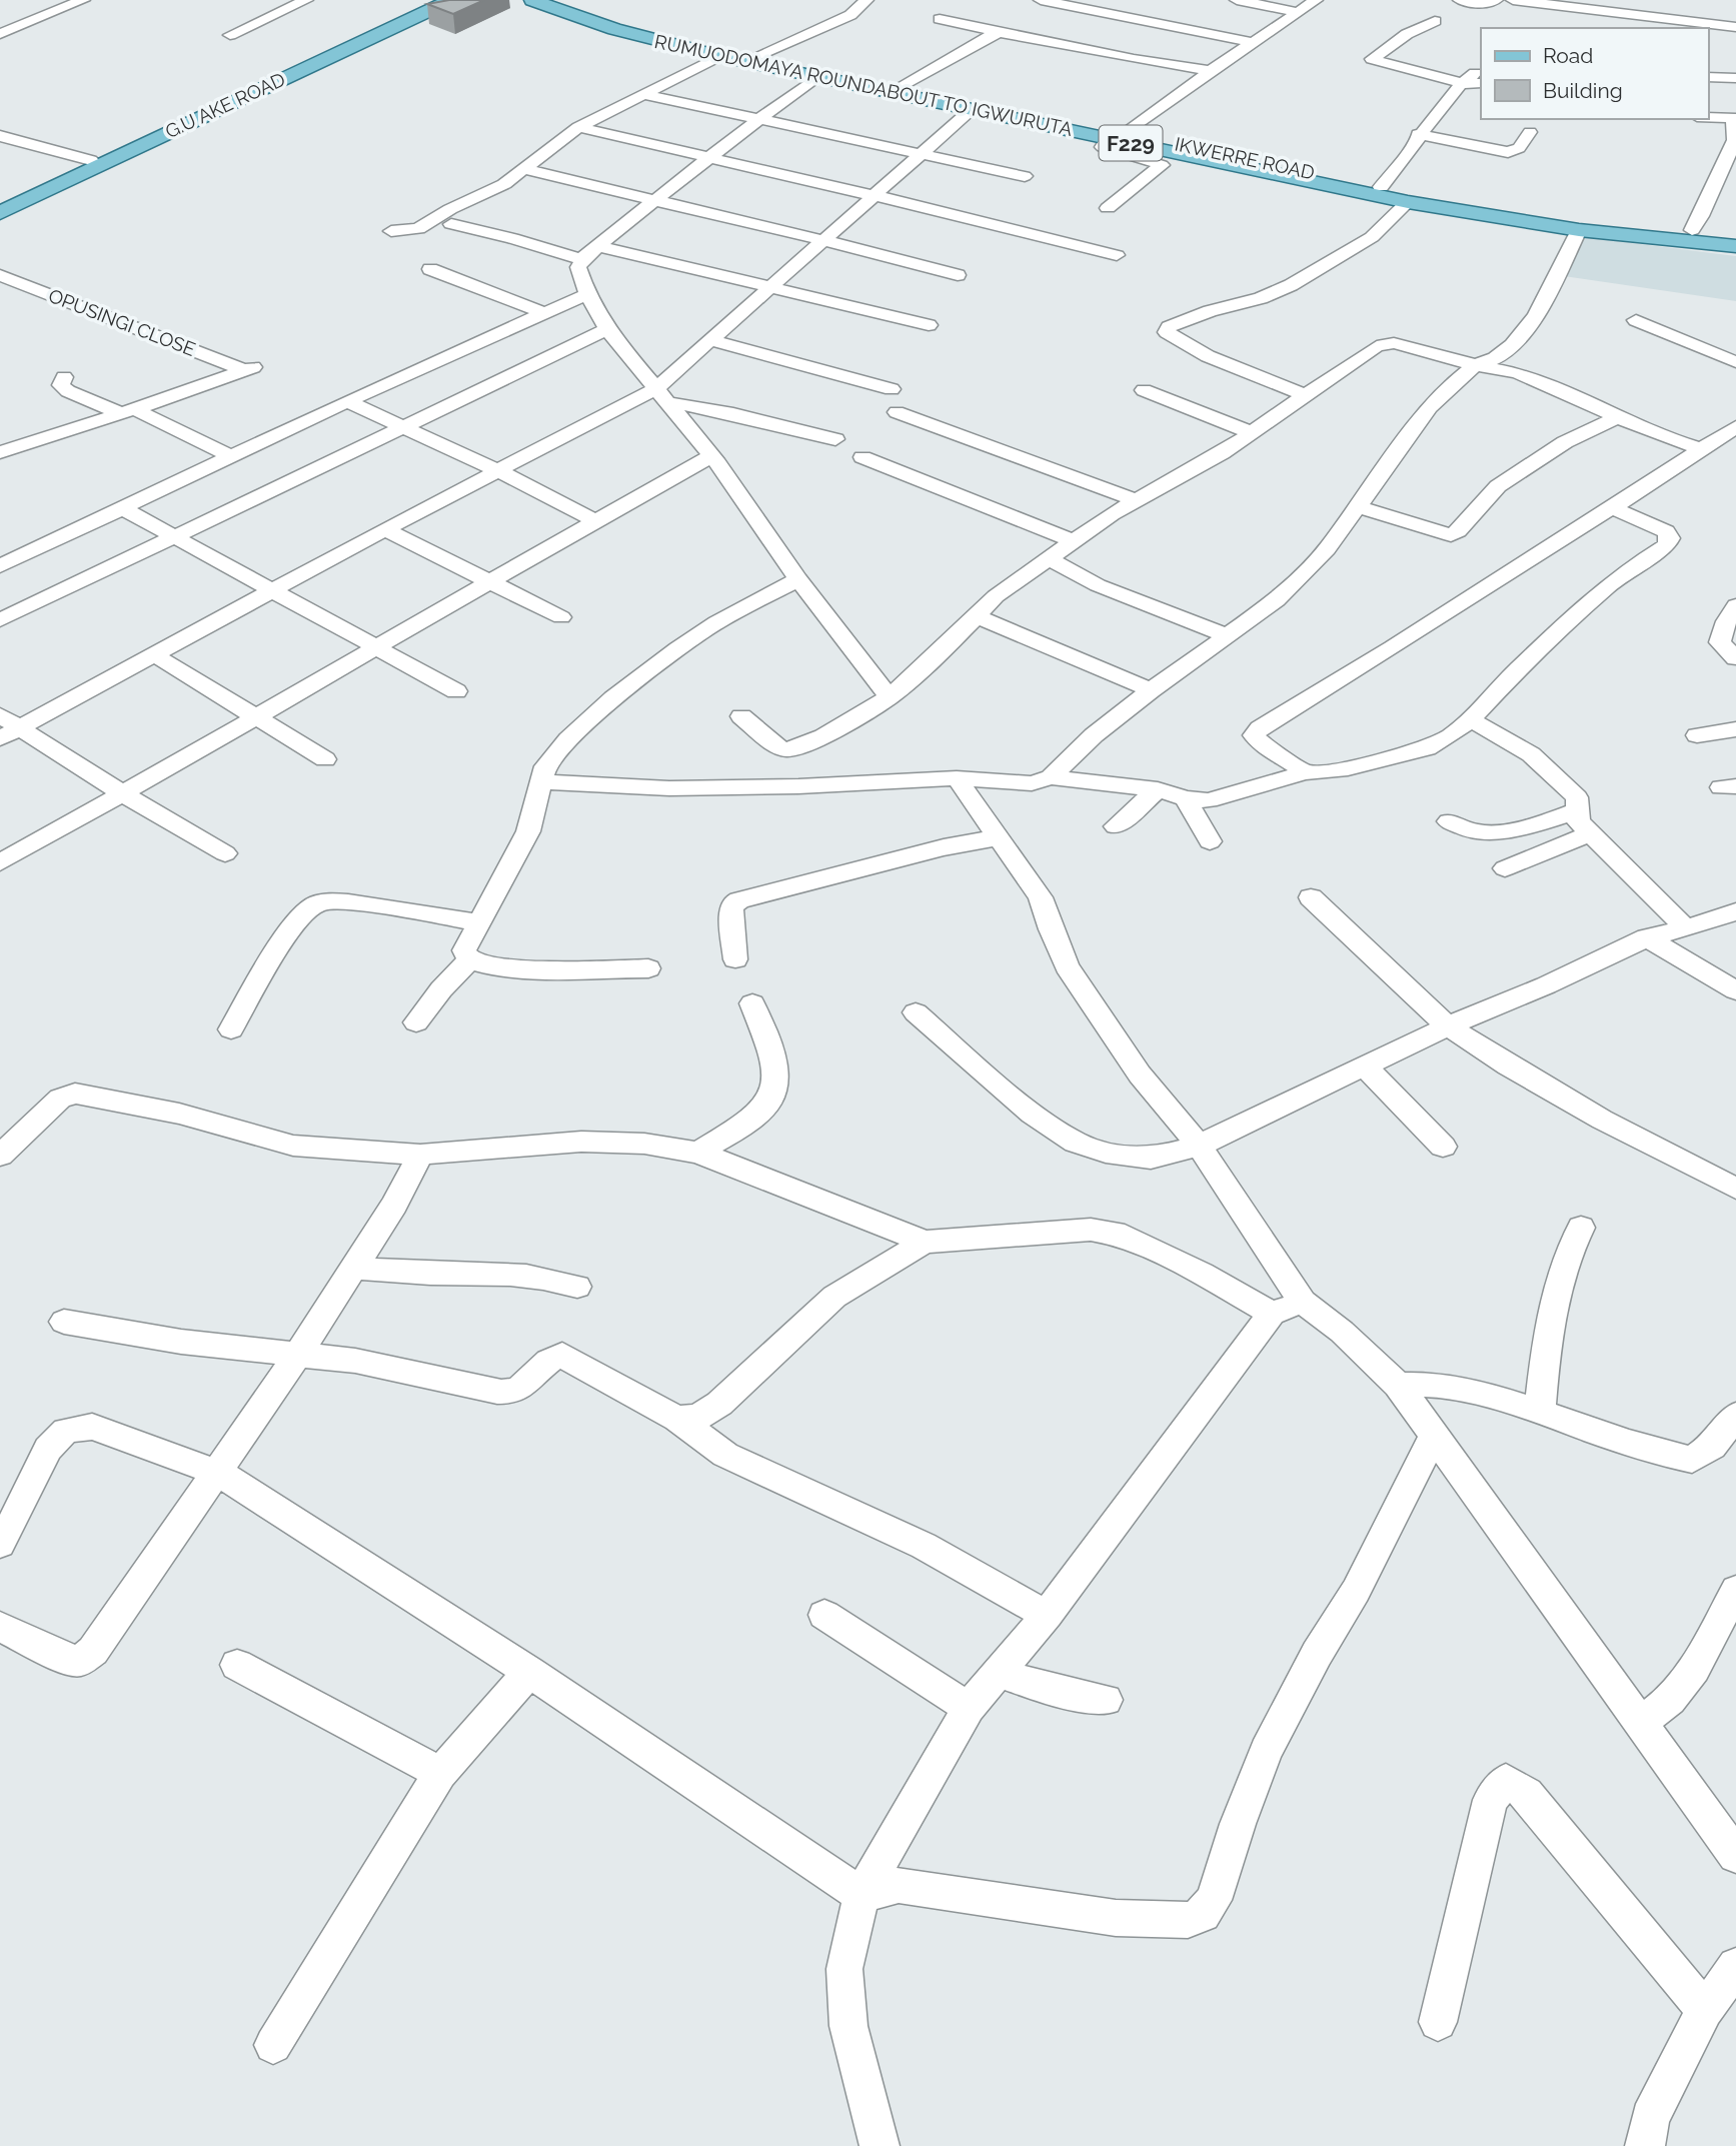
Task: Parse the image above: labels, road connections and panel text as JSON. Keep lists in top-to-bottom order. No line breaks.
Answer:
{"streets":{"main road":["RUMUODOMAYA ROUNDABOUT TO IGWURUTA","G.U AKE ROAD","F229","IKWERRE ROAD"],"street":["OPUSINGI CLOSE"]},"crossings":[["RUMUODOMAYA ROUNDABOUT TO IGWURUTA","IKWERRE ROAD"]],"legend":["Road","Building"]}
